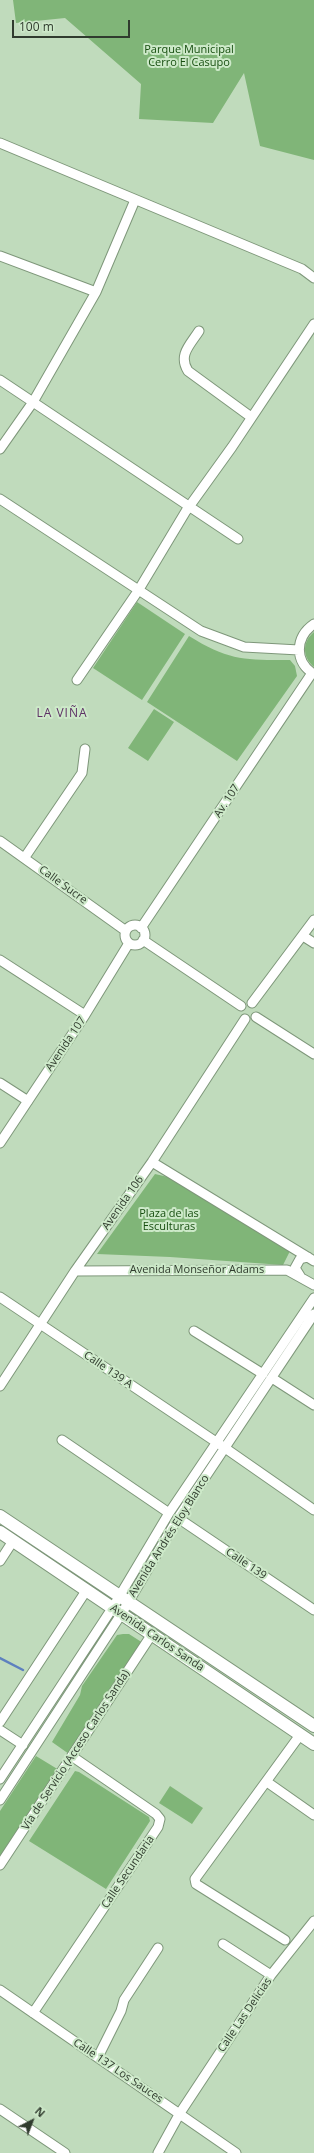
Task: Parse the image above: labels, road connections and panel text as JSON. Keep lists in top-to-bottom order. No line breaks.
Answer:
{"streets":{"street":["Av. 107","Calle Sucre","Avenida 107","Avenida 106","Avenida Monseñor Adams","Calle 139 A","Avenida Andrés Eloy Blanco","Calle 139","Avenida Carlos Sanda","Vía de Servicio (Acceso Carlos Sanda)","Calle Secundaria","Calle Las Delicias","Calle 137 Los Sauces"]},"crossings":[["Av. 107","Calle Sucre"],["Av. 107","Avenida 107"],["Calle Sucre","Avenida 107"],["Avenida 106","Avenida Monseñor Adams"],["Avenida 106","Calle 139 A"],["Calle 139 A","Avenida Andrés Eloy Blanco"],["Avenida Andrés Eloy Blanco","Calle 139"],["Avenida Andrés Eloy Blanco","Avenida Carlos Sanda"],["Avenida Carlos Sanda","Vía de Servicio (Acceso Carlos Sanda)"],["Vía de Servicio (Acceso Carlos Sanda)","Calle Secundaria"],["Calle Secundaria","Calle 137 Los Sauces"],["Calle Las Delicias","Calle 137 Los Sauces"]],"districts":["LA VIÑA"],"parks":["Parque Municipal Cerro El Casupo","Plaza de las Esculturas"],"scale_bar":"100 m","north":"top right"}
